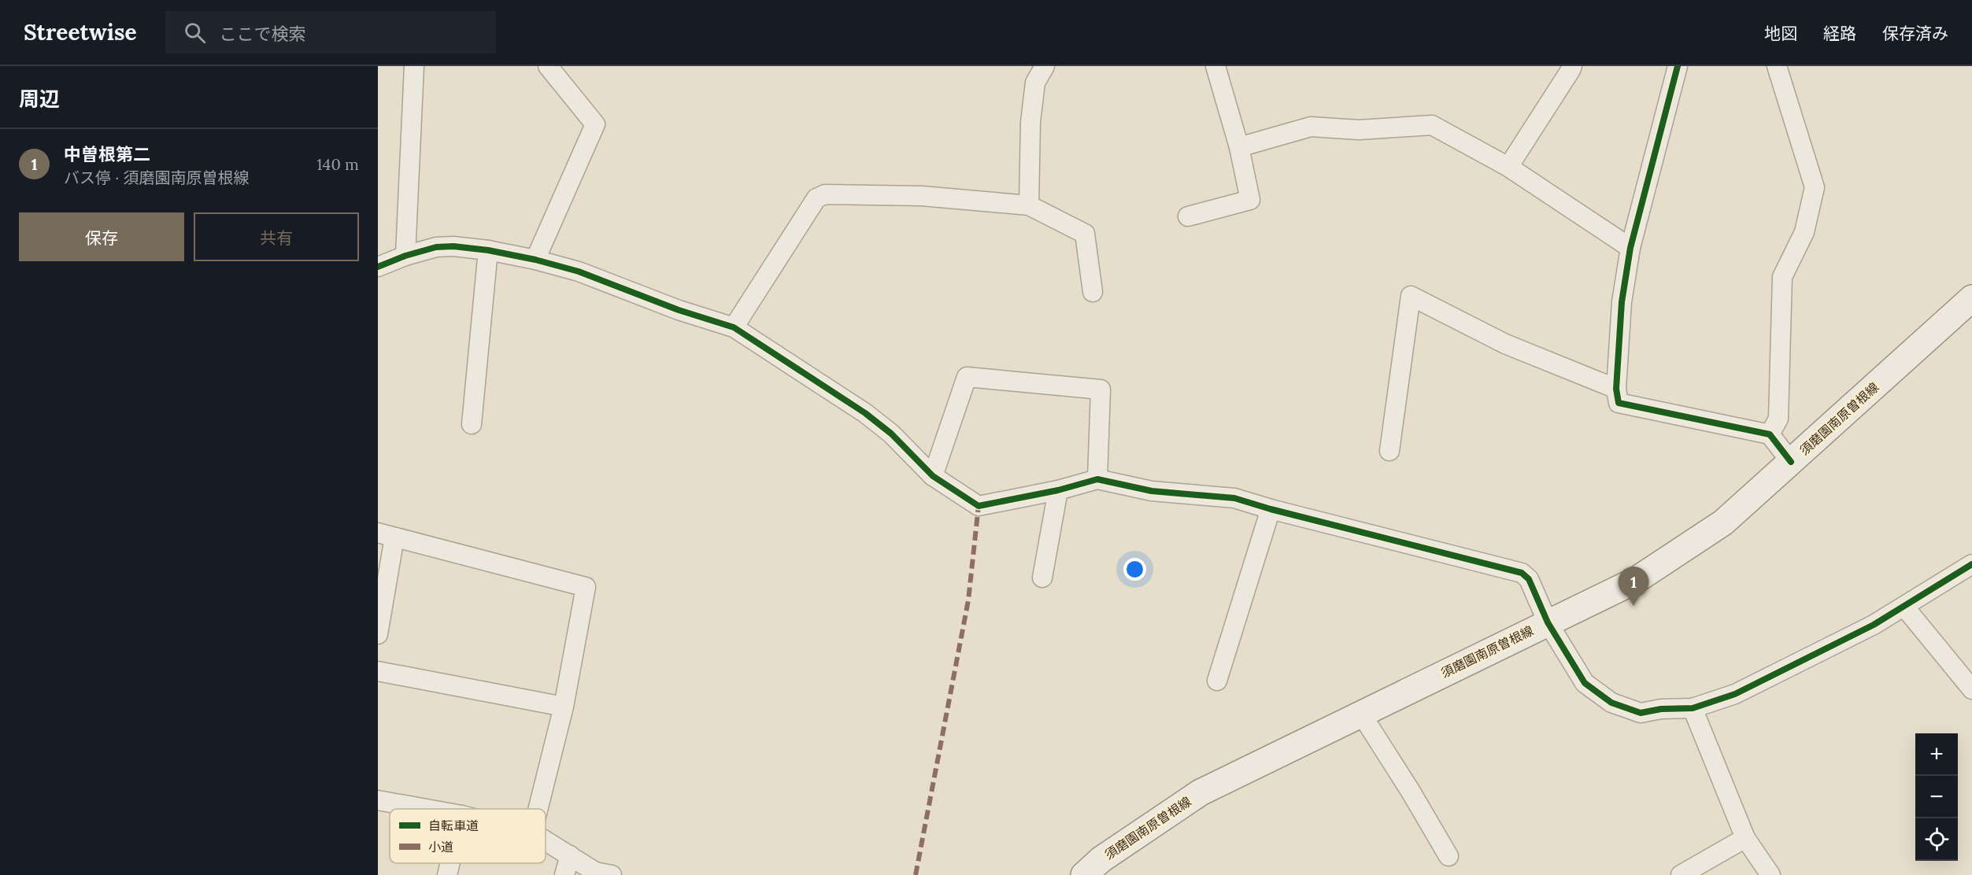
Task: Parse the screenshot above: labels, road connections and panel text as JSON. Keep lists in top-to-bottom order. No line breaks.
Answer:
{"streets":{"main road":["須磨園南原曽根線"]},"legend":["自転車道","小道"],"page":{"header":"Streetwise","search":"ここで検索","nav":["地図","経路","保存済み"],"heading":"周辺","list":[{"mark":"1","name":"中曽根第二","note":"バス停 · 須磨園南原曽根線","value":"140 m"}],"buttons":["保存","共有"],"pins":"1","map_buttons":["+","−"]}}
